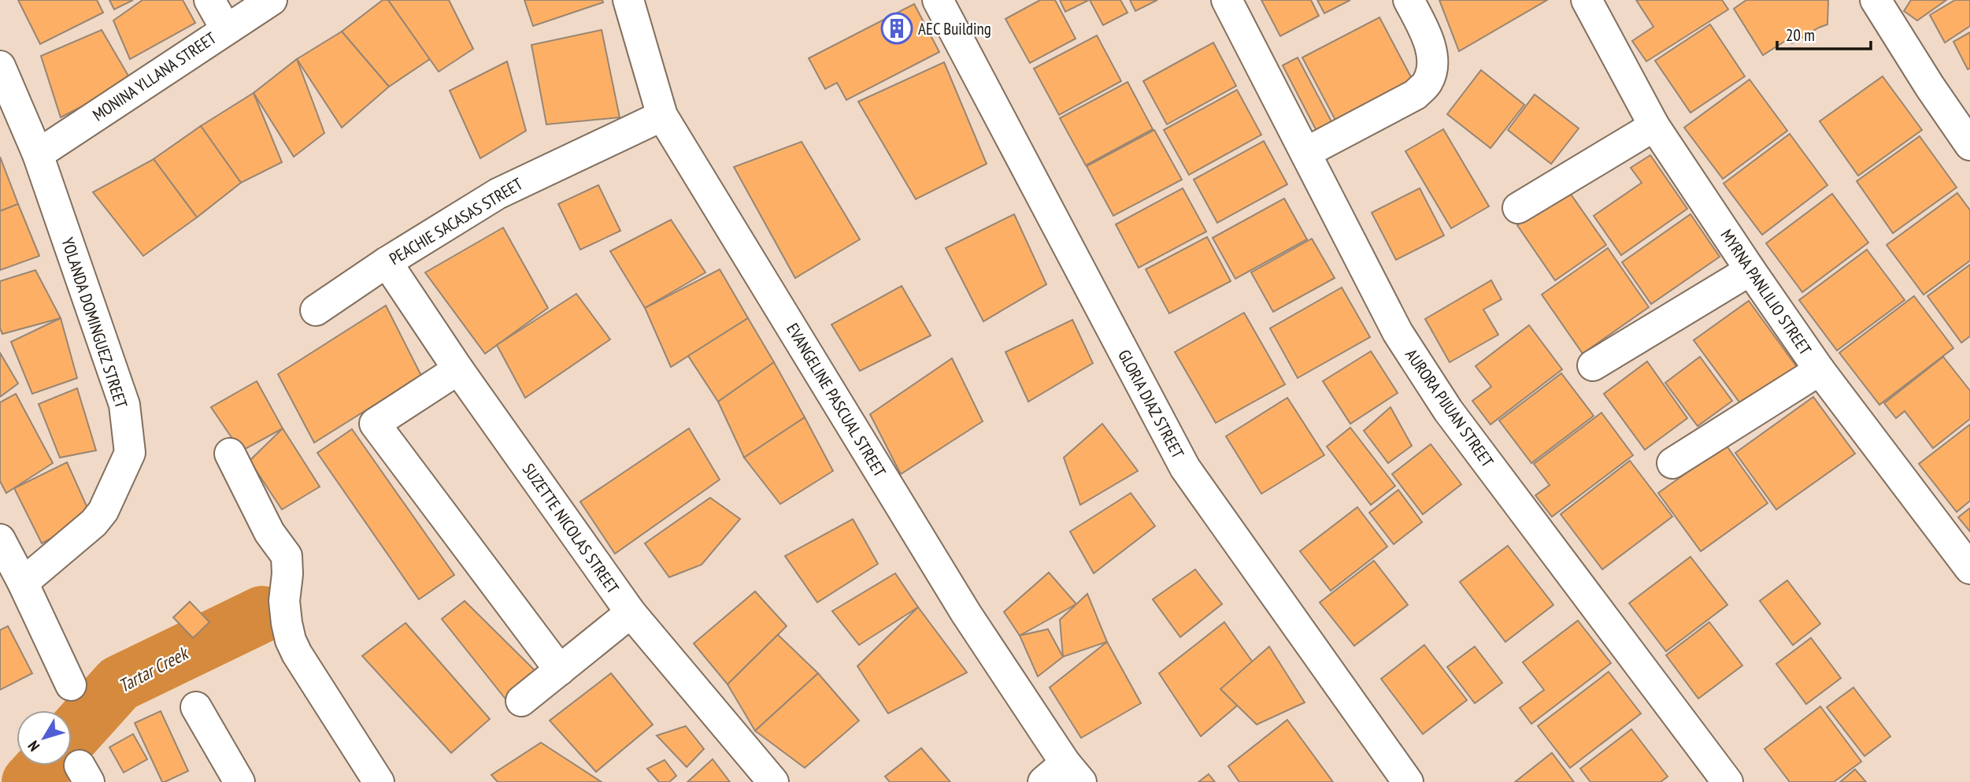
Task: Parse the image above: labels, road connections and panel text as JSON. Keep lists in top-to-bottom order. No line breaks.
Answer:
{"streets":{"street":["MONINA YLLANA STREET","PEACHIE SACASAS STREET","MYRNA PANLILIO STREET","YOLANDA DOMINGUEZ STREET","EVANGELINE PASCUAL STREET","GLORIA DIAZ STREET","AURORA PIJUAN STREET","SUZETTE NICOLAS STREET"]},"crossings":[["MONINA YLLANA STREET","YOLANDA DOMINGUEZ STREET"],["PEACHIE SACASAS STREET","EVANGELINE PASCUAL STREET"],["PEACHIE SACASAS STREET","SUZETTE NICOLAS STREET"]],"water":["Tartar Creek"],"places":{"building":["AEC Building"]},"scale_bar":"20 m","north":"bottom left"}
